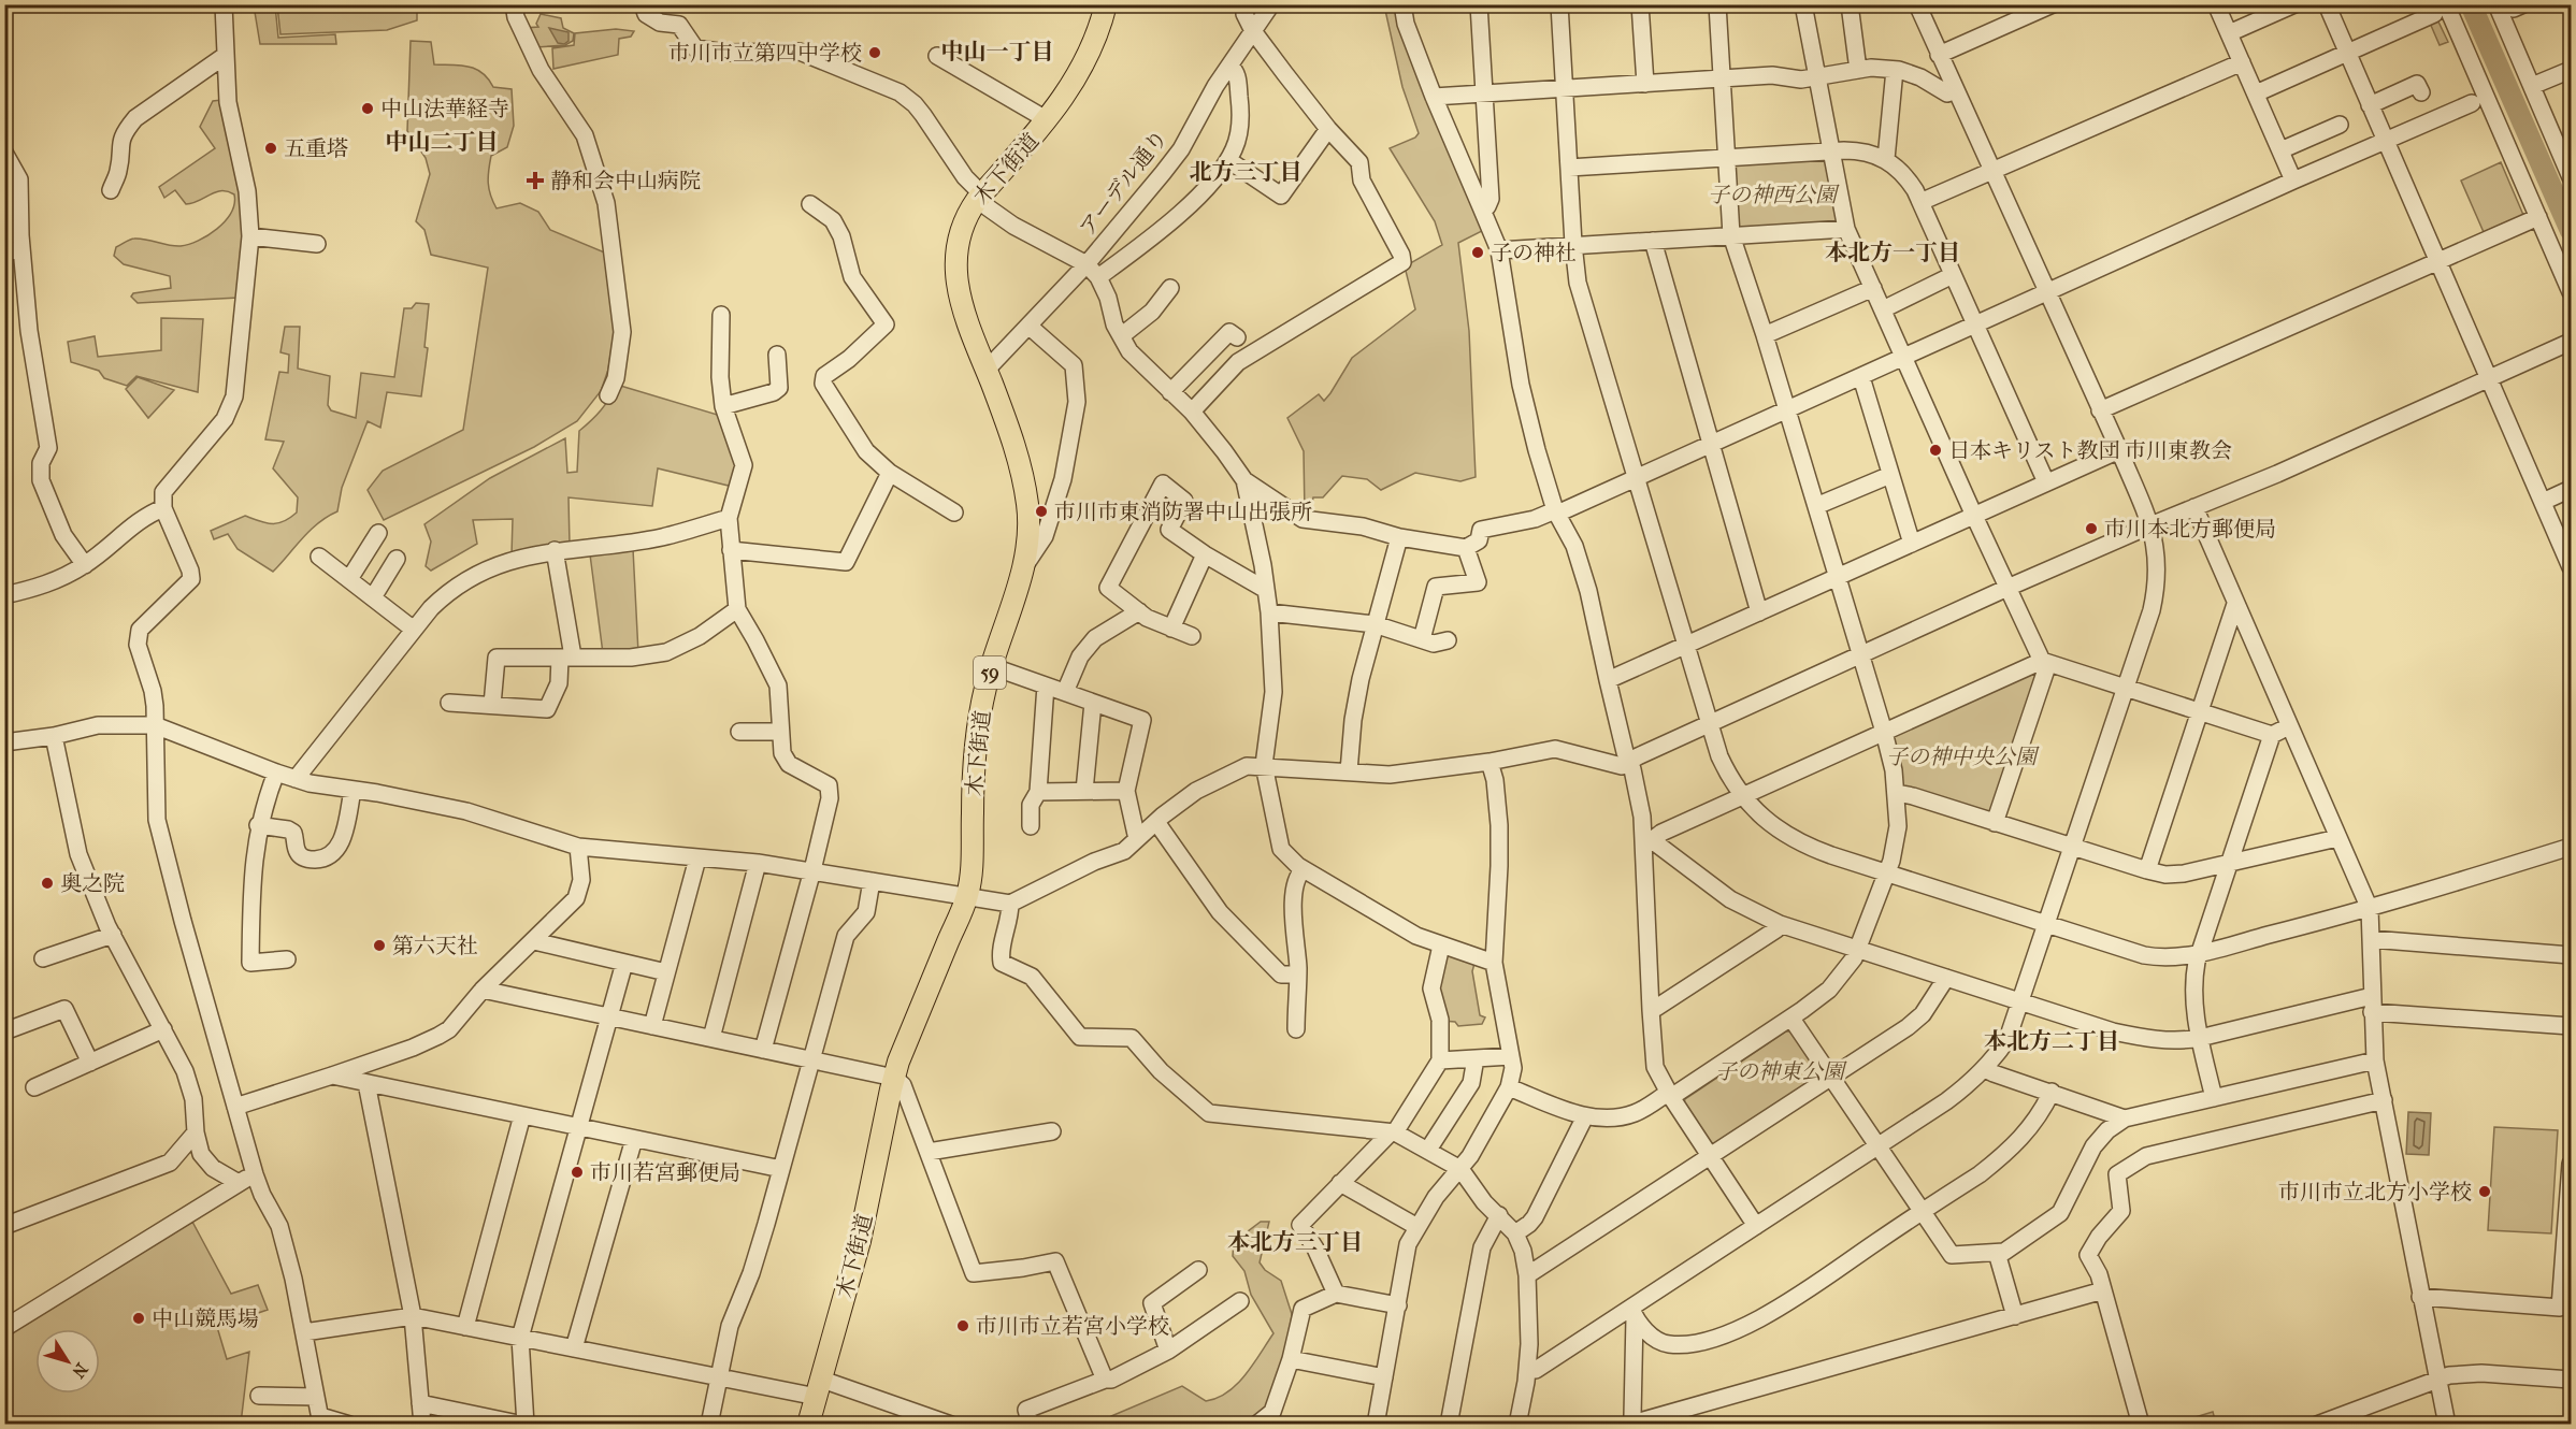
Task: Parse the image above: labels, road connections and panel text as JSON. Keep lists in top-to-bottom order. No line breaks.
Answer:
{"streets":{"main road":["木下街道","59"],"street":["アーデル通り"]},"crossings":[["木下街道","アーデル通り"]],"districts":["中山一丁目","中山二丁目","北方三丁目","本北方一丁目","本北方二丁目","本北方三丁目"],"parks":["子の神西公園","子の神中央公園","子の神東公園"],"places":{"other":["市川市立第四中学校","中山法華経寺","五重塔","子の神社","日本キリスト教団 市川東教会","市川市東消防署中山出張所","市川本北方郵便局","奥之院","第六天社","市川若宮郵便局","市川市立北方小学校","中山競馬場","市川市立若宮小学校"],"health":["静和会中山病院"]},"north":"bottom right"}
